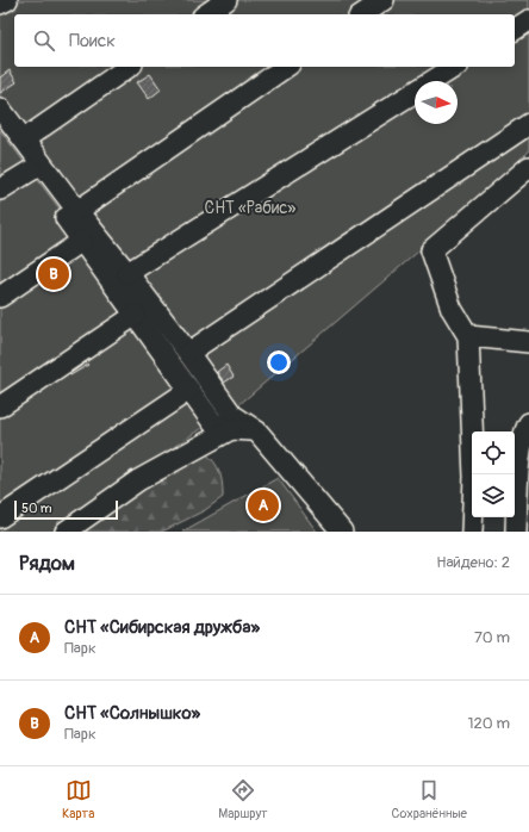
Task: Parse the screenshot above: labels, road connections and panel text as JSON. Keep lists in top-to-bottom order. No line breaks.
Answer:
{"parks":["СНТ «Рабис»"],"scale_bar":"50 m","north":"right","page":{"search":"Поиск","pins":["B","A"],"scale":"50 m","heading":["Рядом","Найдено: 2"],"list":[{"mark":"A","name":"СНТ «Сибирская дружба»","note":"Парк","value":"70 m"},{"mark":"B","name":"СНТ «Солнышко»","note":"Парк","value":"120 m"}],"nav":["Карта","Маршрут","Сохранённые"]}}
